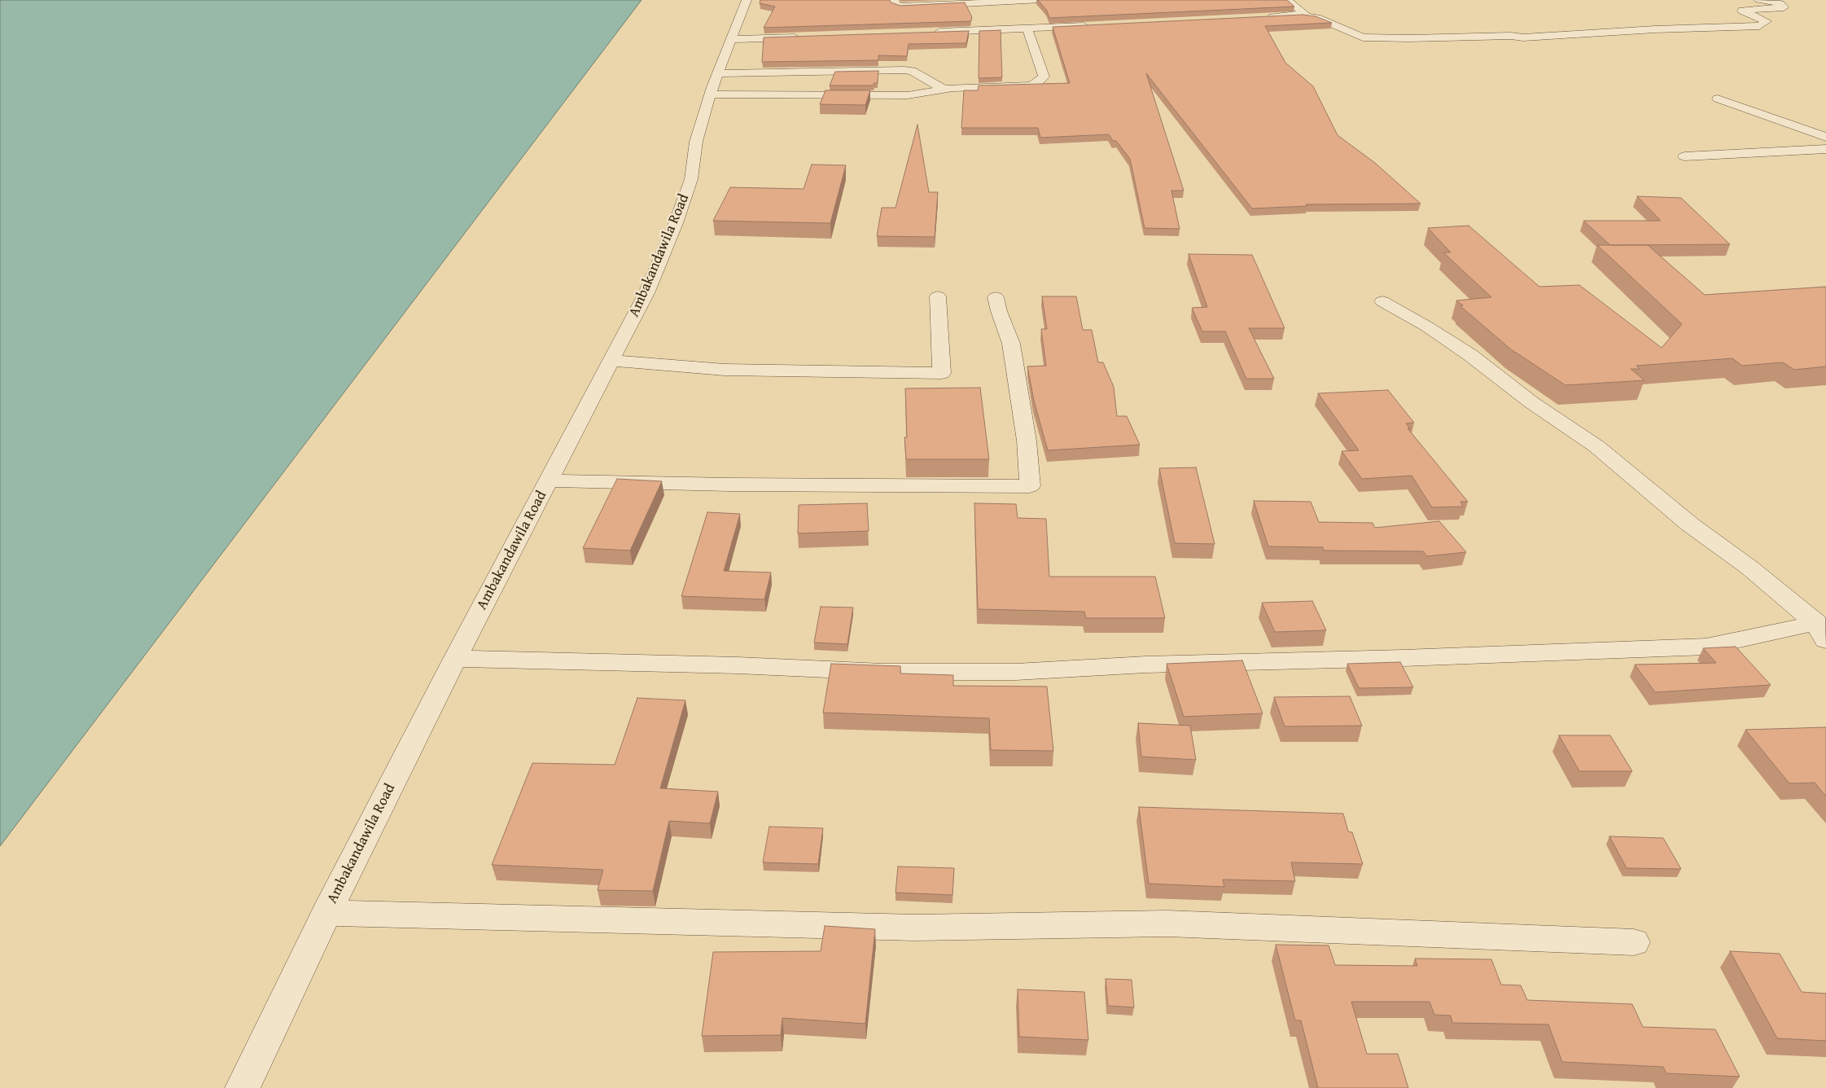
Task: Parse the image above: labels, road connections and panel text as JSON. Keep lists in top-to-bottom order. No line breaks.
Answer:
{"streets":{"street":["Ambakandawila Road"]}}
